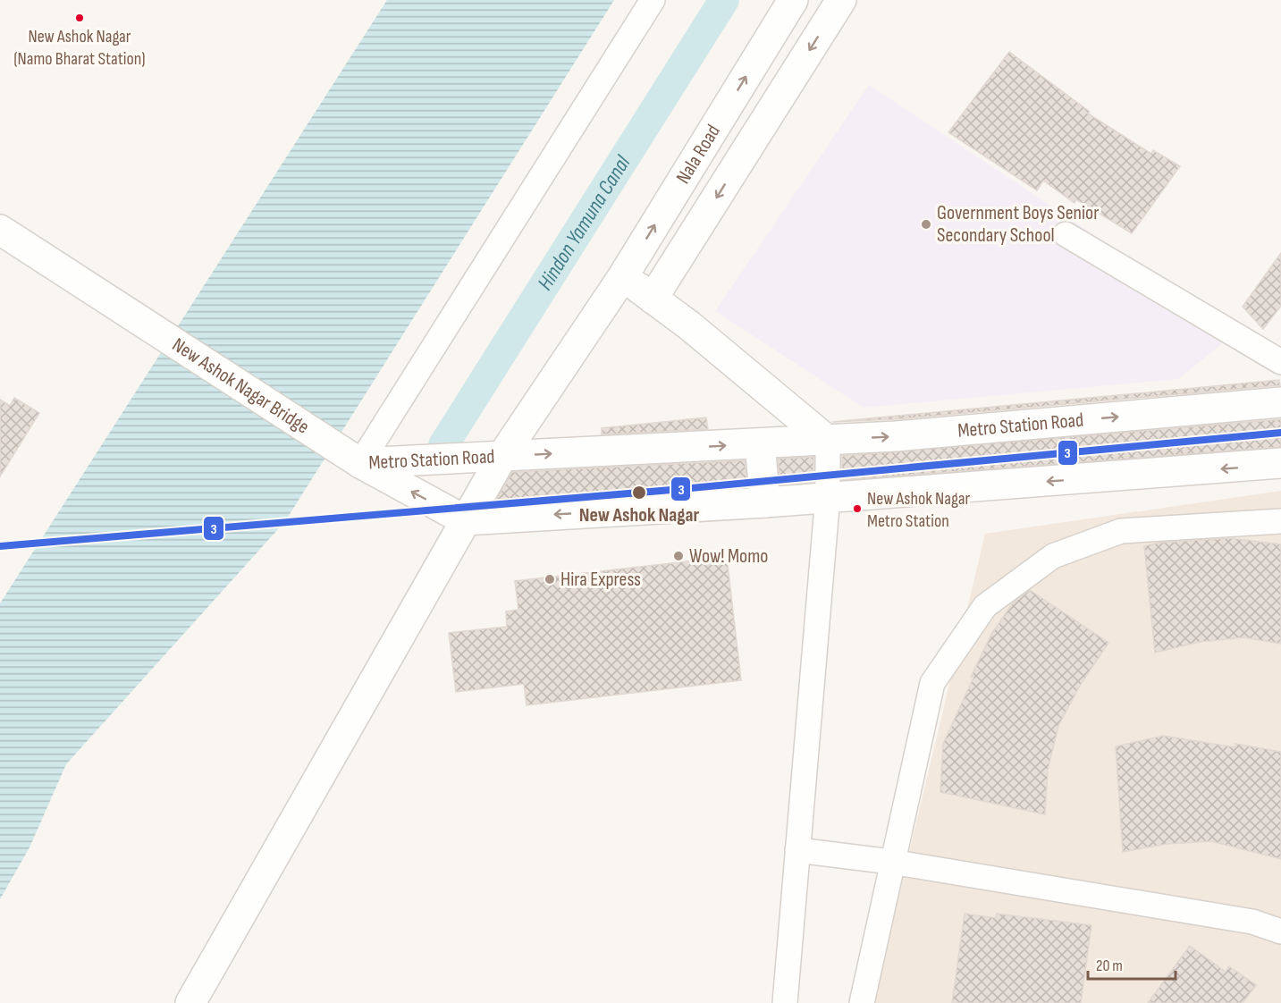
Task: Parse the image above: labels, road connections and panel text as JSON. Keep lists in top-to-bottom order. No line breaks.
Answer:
{"streets":{"street":["Nala Road","New Ashok Nagar Bridge","Metro Station Road"]},"crossings":[["Nala Road","Metro Station Road"],["New Ashok Nagar Bridge","Metro Station Road"]],"water":["Hindon Yamuna Canal"],"places":["New Ashok Nagar (Namo Bharat Station)","Government Boys Senior Secondary School","New Ashok Nagar","New Ashok Nagar Metro Station","Wow! Momo","Hira Express"],"lines":["transit line 3"],"scale_bar":"20 m"}
